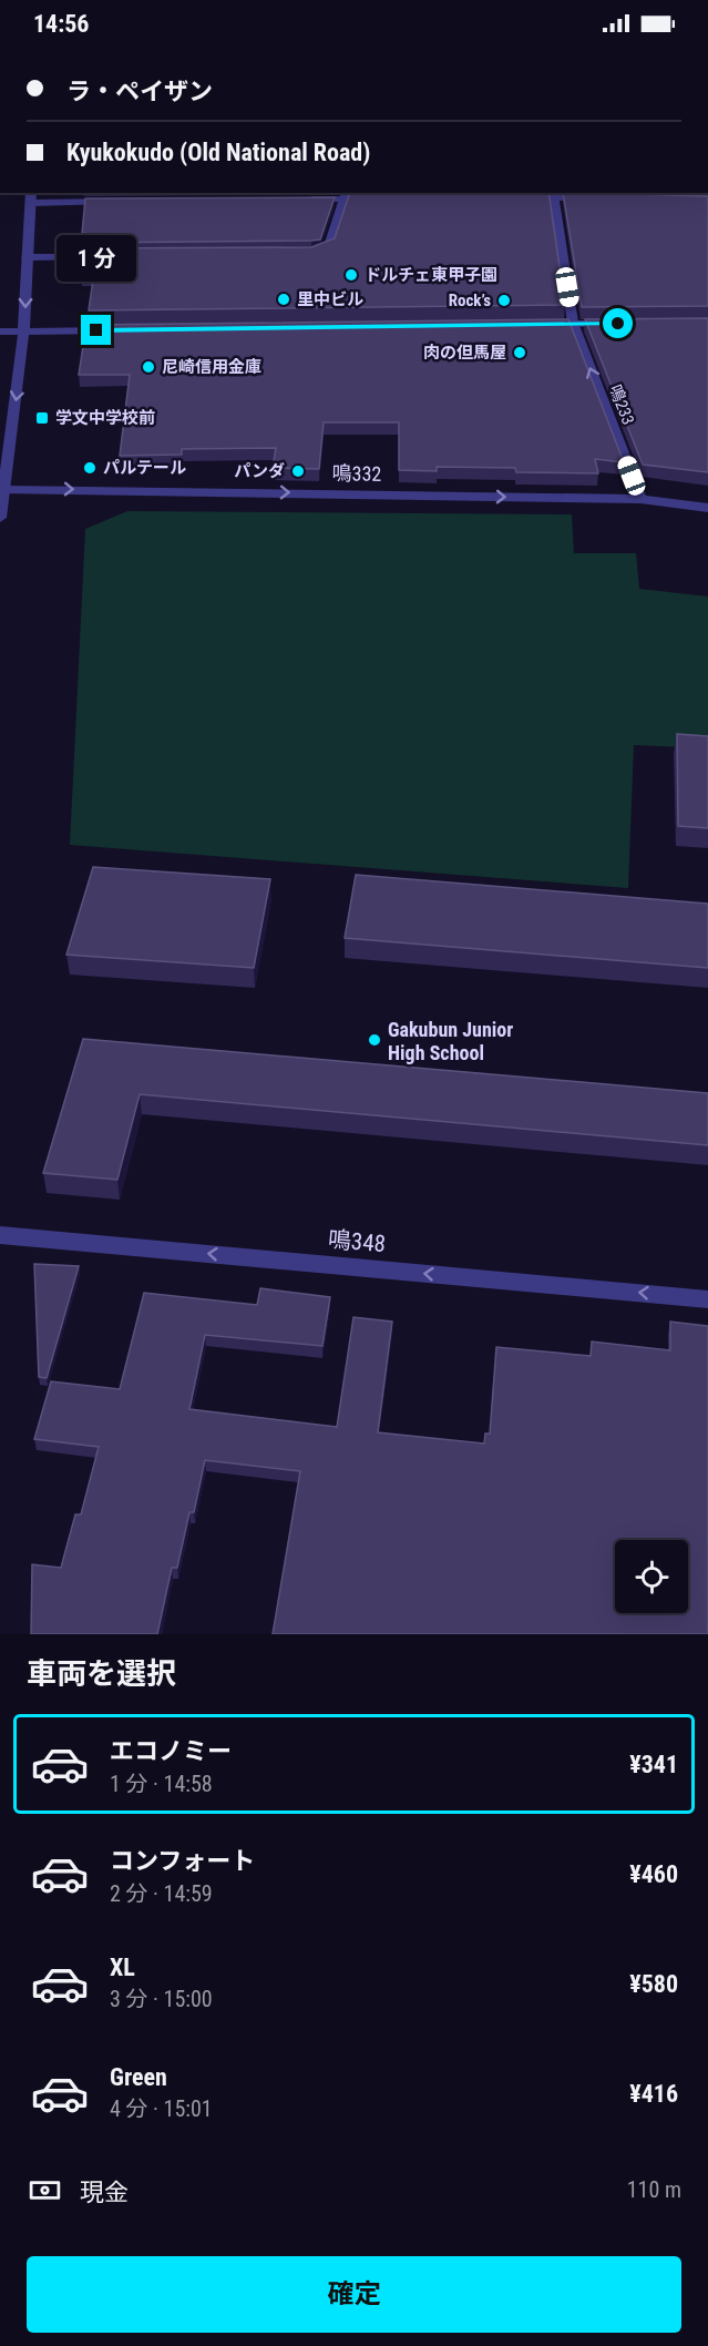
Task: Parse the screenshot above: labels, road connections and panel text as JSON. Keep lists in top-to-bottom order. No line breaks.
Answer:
{"streets":{"street":["鳴233","鳴332","鳴348"]},"crossings":[["鳴233","鳴332"]],"one_way":["鳴233","鳴332","鳴348"],"places":{"other":["ドルチェ東甲子園","里中ビル","Rock’s","肉の但馬屋","尼崎信用金庫","パルテール","パンダ","Gakubun Junior High School"],"transit":["学文中学校前"]},"page":{"status":"14:56","banner":["ラ・ペイザン","Kyukokudo (Old National Road)"],"bubble":"1 分","heading":"車両を選択","list":[{"name":"エコノミー","note":"1 分 · 14:58","value":"¥341"},{"name":"コンフォート","note":"2 分 · 14:59","value":"¥460"},{"name":"XL","note":"3 分 · 15:00","value":"¥580"},{"name":"Green","note":"4 分 · 15:01","value":"¥416"}],"pay":["現金","110 m"],"buttons":"確定"}}
